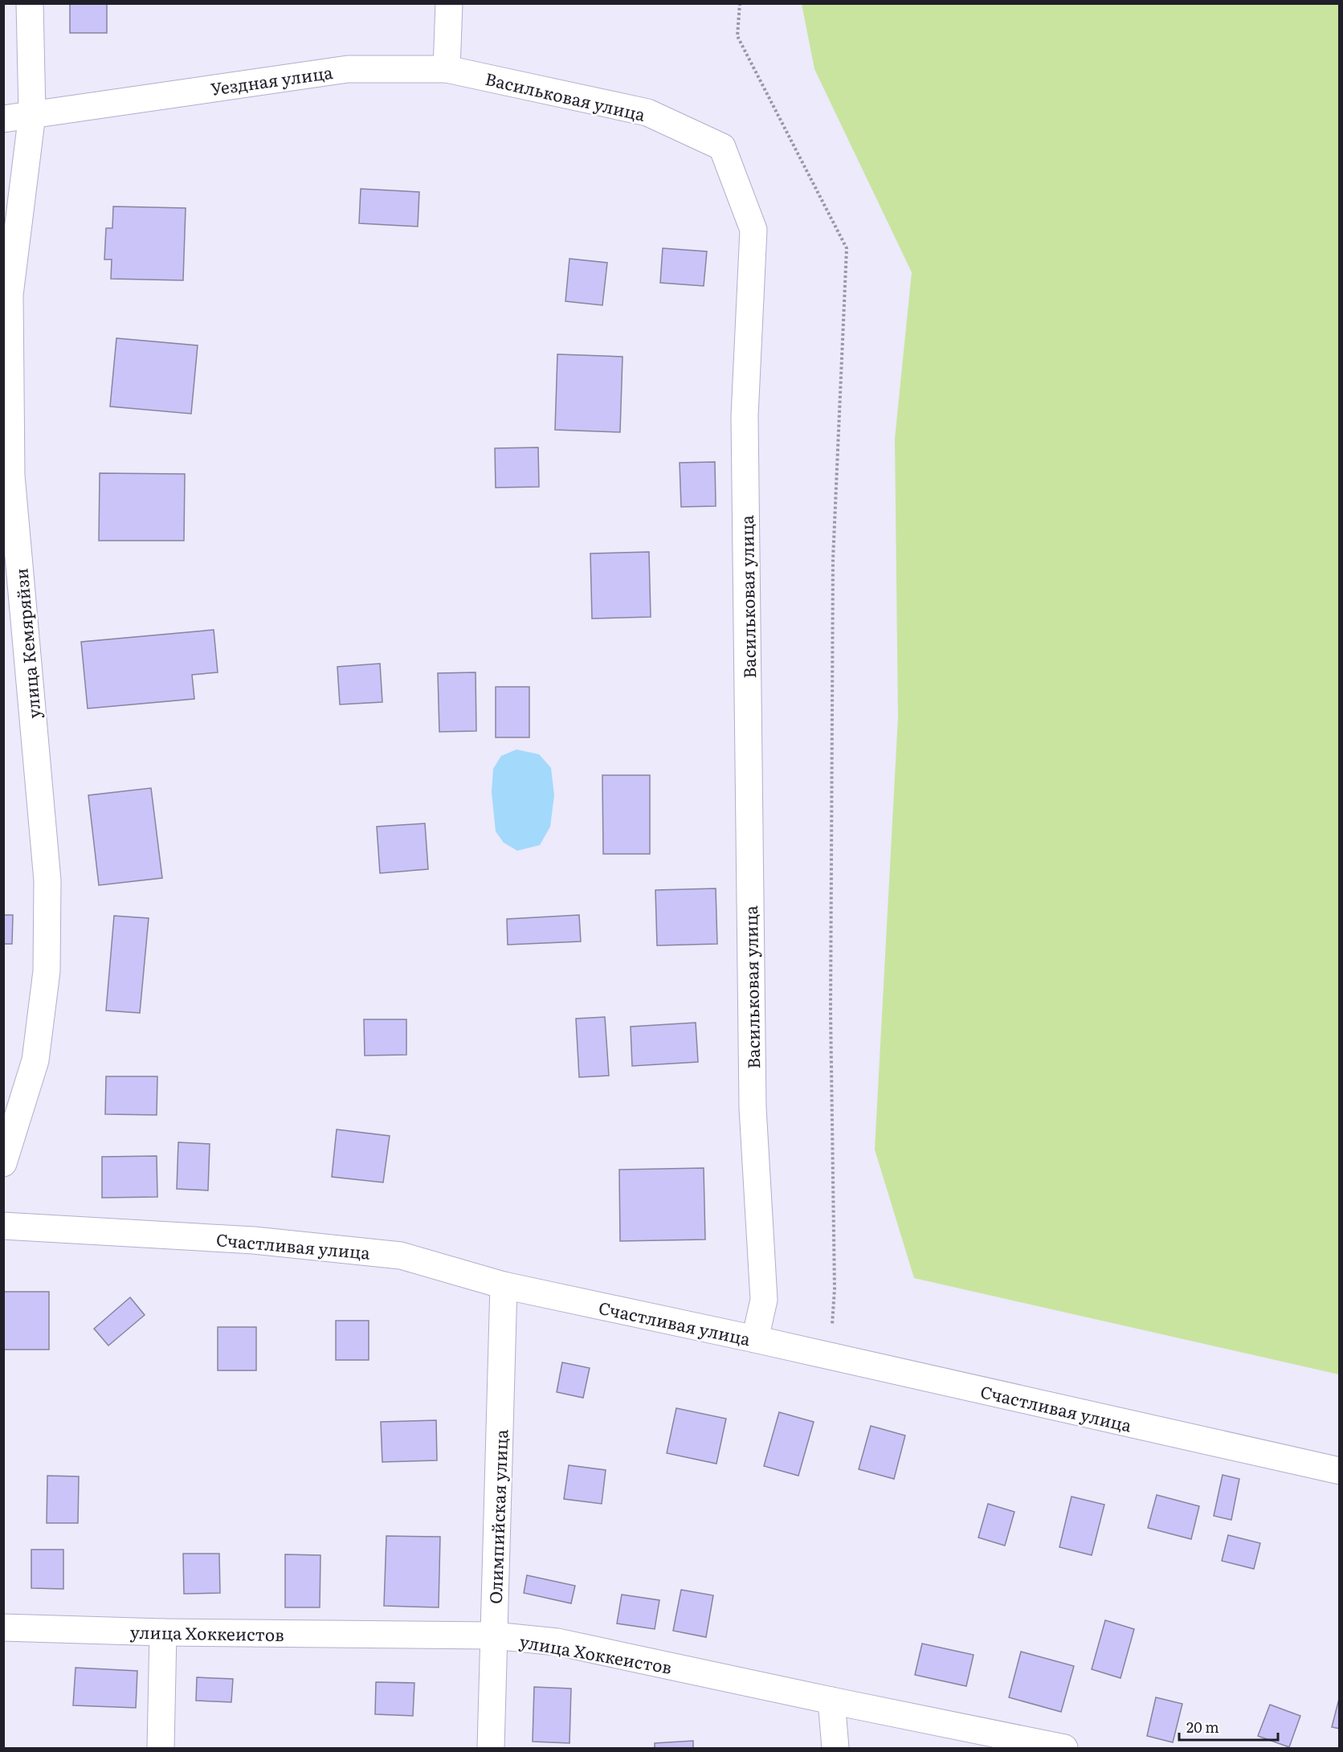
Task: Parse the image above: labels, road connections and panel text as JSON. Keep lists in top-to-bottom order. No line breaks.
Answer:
{"streets":{"street":["Уездная улица","Васильковая улица","улица Кемяряйзи","Счастливая улица","Олимпийская улица","улица Хоккеистов"]},"crossings":[["Уездная улица","Васильковая улица"],["Уездная улица","улица Кемяряйзи"],["Васильковая улица","Счастливая улица"],["Счастливая улица","Олимпийская улица"],["Олимпийская улица","улица Хоккеистов"]],"scale_bar":"20 m"}
